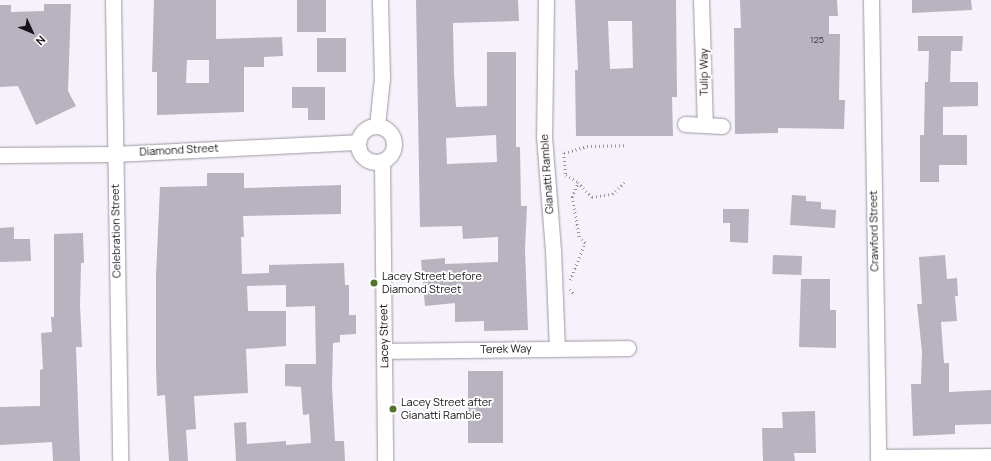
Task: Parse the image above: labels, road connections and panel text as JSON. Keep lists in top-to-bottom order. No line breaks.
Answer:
{"streets":{"street":["Tulip Way","Diamond Street","Gianatti Ramble","Celebration Street","Crawford Street","Lacey Street","Terek Way"]},"crossings":[["Diamond Street","Celebration Street"],["Diamond Street","Lacey Street"],["Gianatti Ramble","Terek Way"],["Lacey Street","Terek Way"]],"places":["Lacey Street before Diamond Street","Lacey Street after Gianatti Ramble"],"house_numbers":["125"],"north":"bottom right"}
